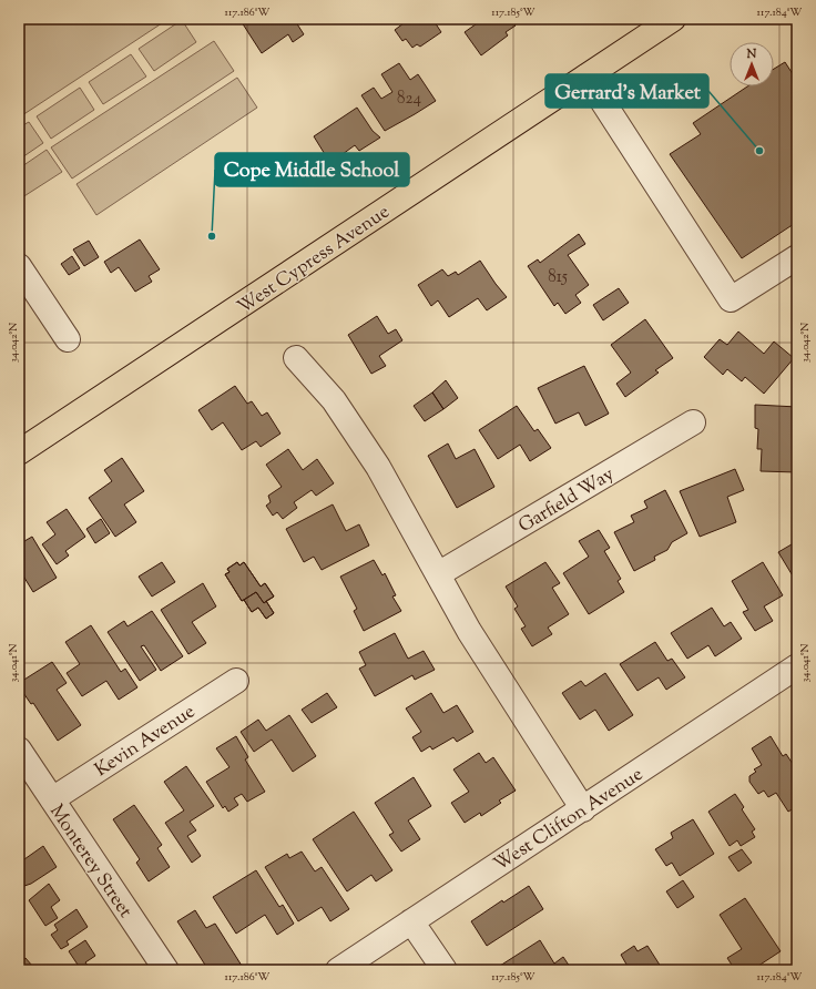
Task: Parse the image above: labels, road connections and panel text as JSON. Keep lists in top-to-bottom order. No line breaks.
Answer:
{"streets":{"main road":["West Cypress Avenue"],"street":["Garfield Way","Kevin Avenue","West Clifton Avenue","Monterey Street"]},"crossings":[["Kevin Avenue","Monterey Street"]],"places":["Gerrard's Market","Cope Middle School"],"house_numbers":["824","815"],"north":"top","coordinates":["117.186°W","117.185°W","117.184°W","34.042°N","34.041°N"]}
